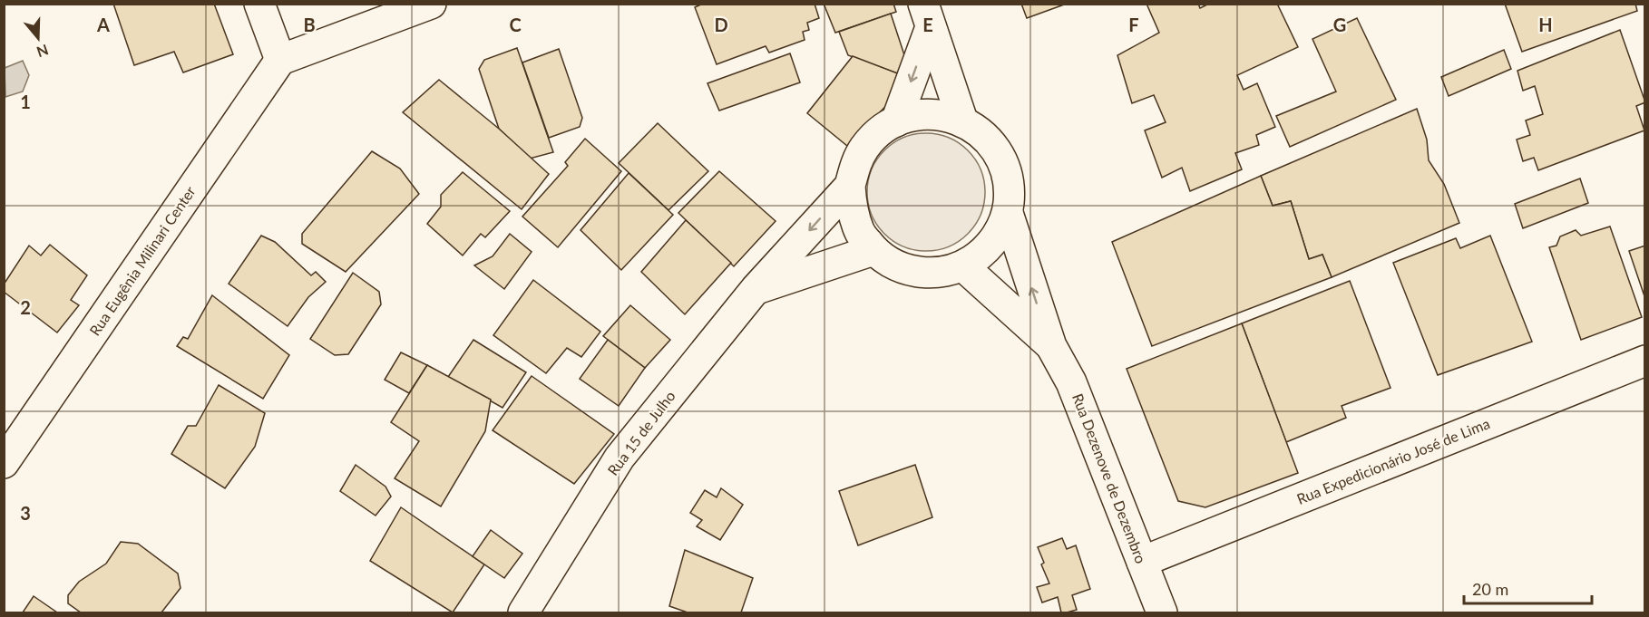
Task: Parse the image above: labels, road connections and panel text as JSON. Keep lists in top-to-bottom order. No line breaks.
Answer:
{"streets":{"street":["Rua Eugênia Milinari Center","Rua 15 de Julho","Rua Expedicionário José de Lima","Rua Dezenove de Dezembro"]},"crossings":[["Rua 15 de Julho","Rua Dezenove de Dezembro"],["Rua Expedicionário José de Lima","Rua Dezenove de Dezembro"]],"scale_bar":"20 m","north":"bottom","grid":{"columns":["A","B","C","D","E","F","G","H"],"rows":["1","2","3"]}}
